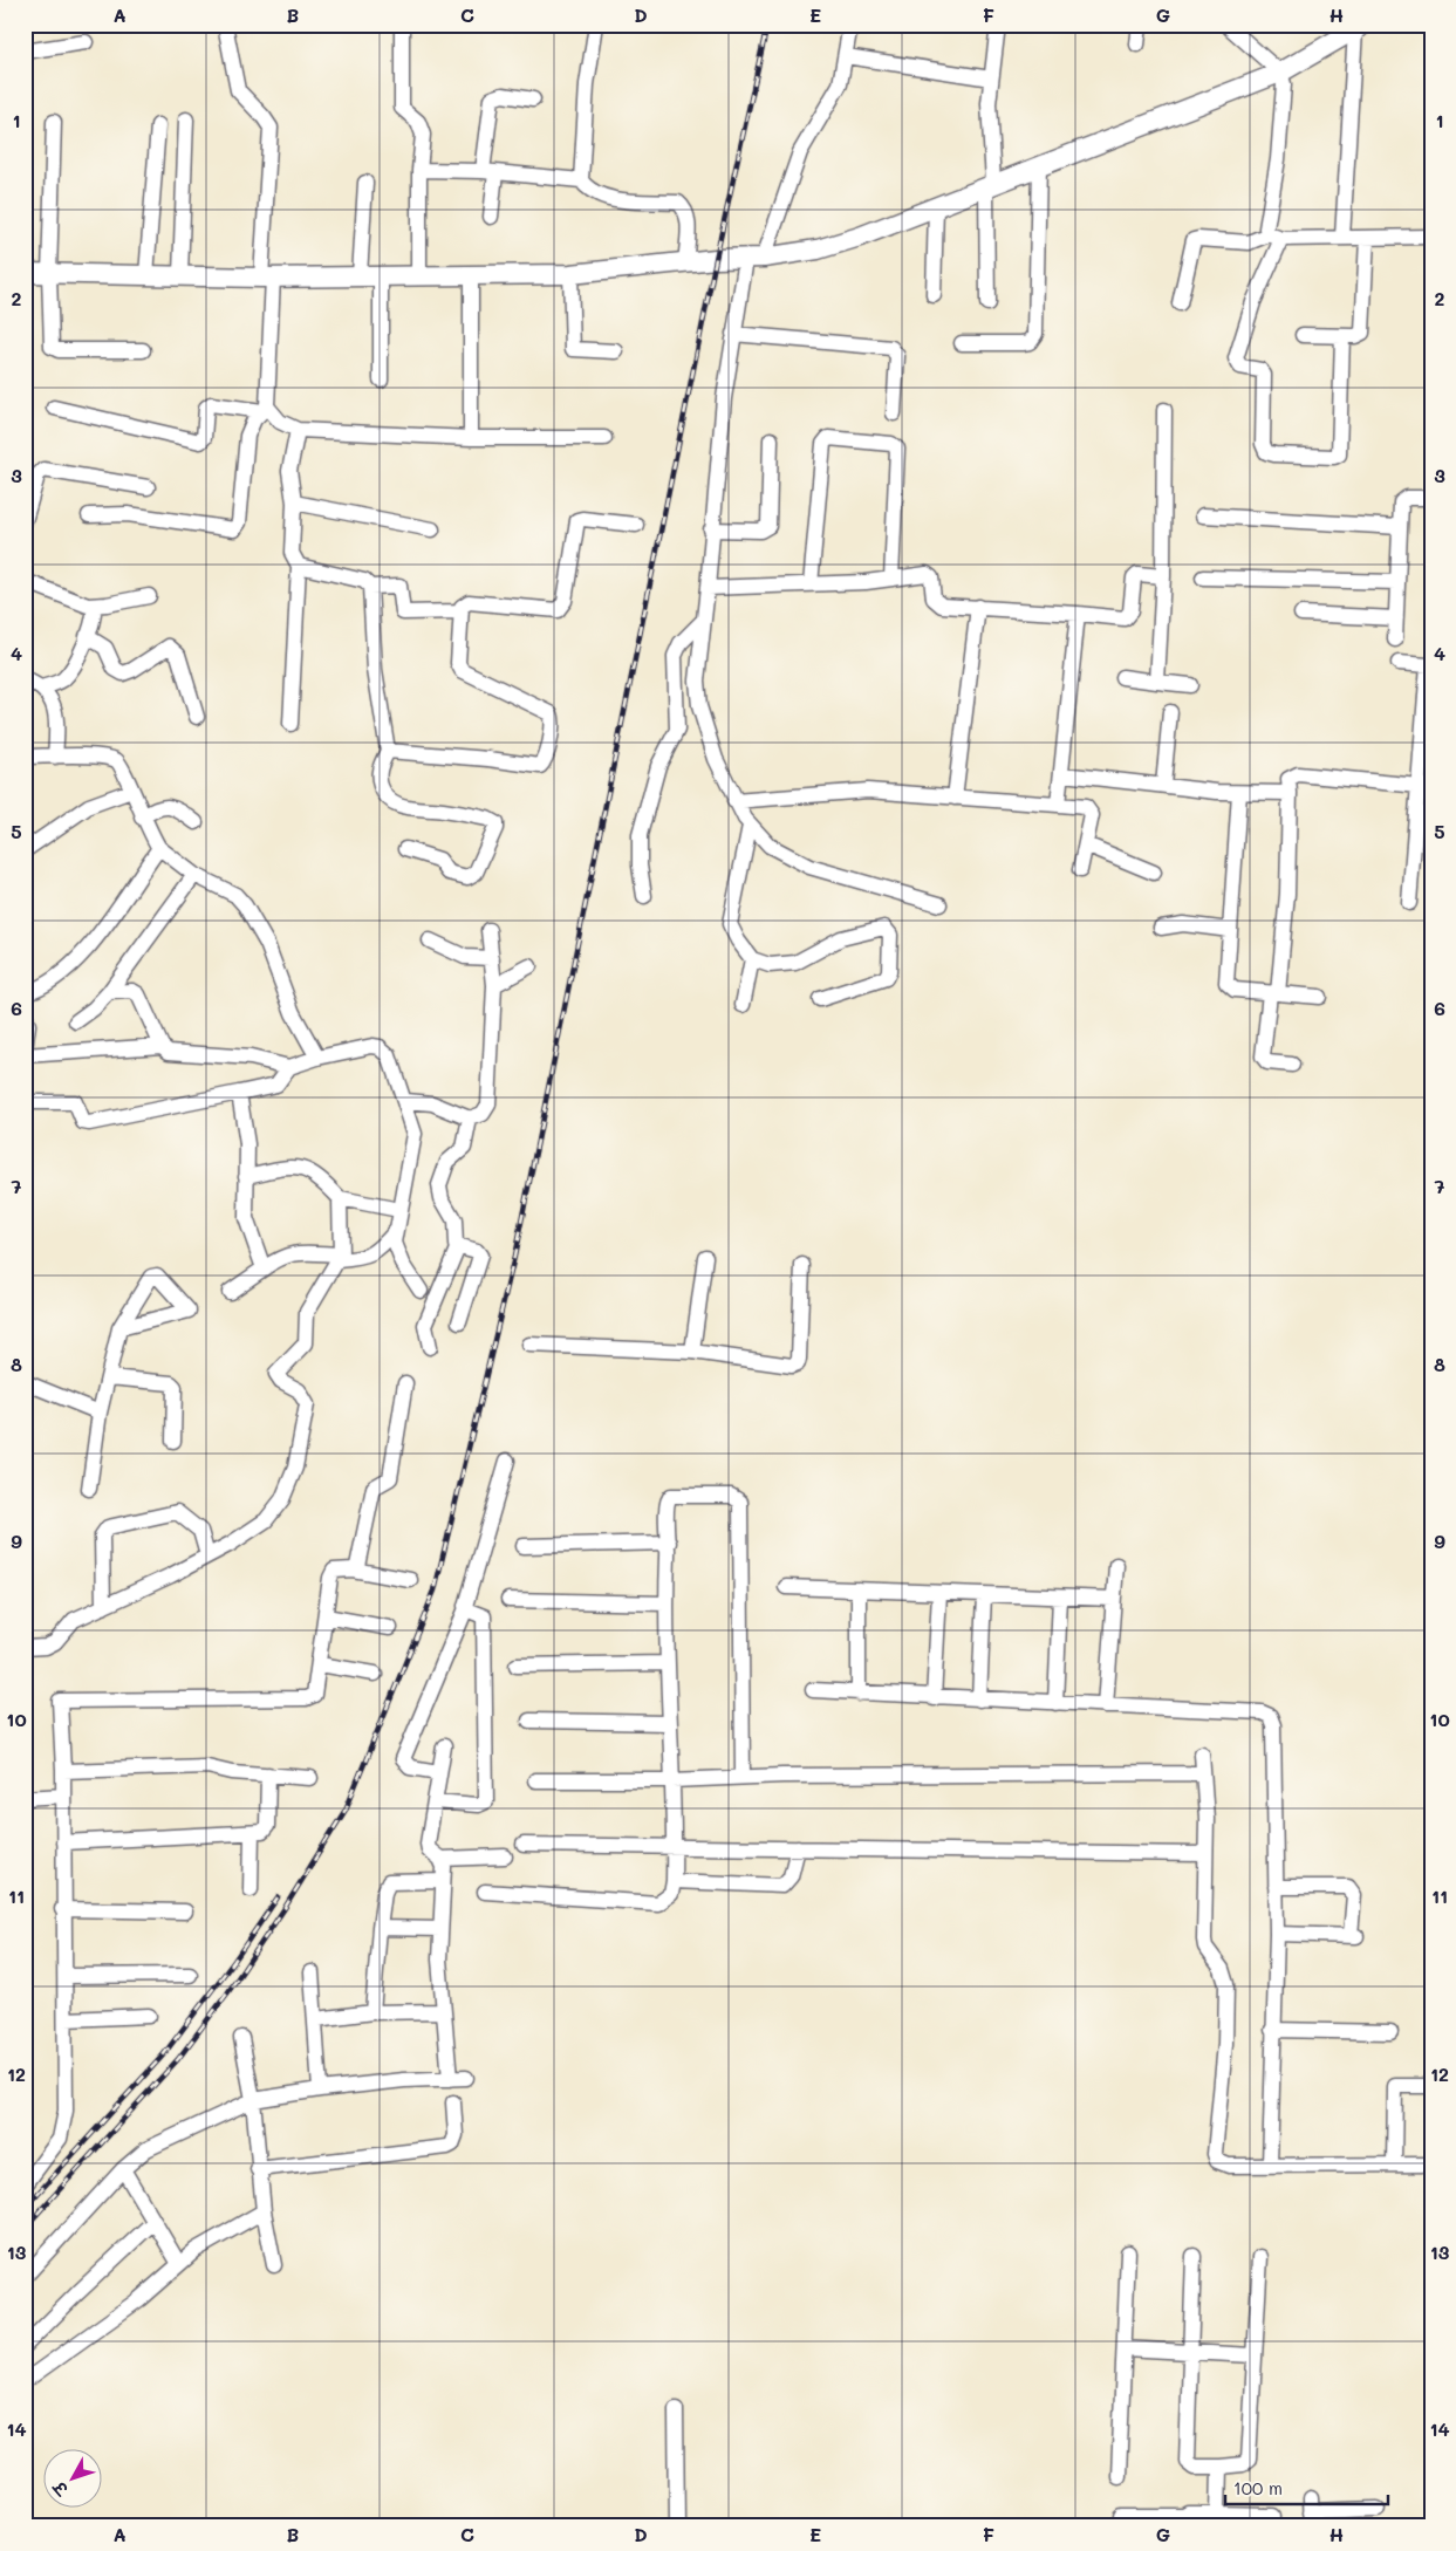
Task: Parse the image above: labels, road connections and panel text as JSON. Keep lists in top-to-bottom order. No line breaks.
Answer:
{"scale_bar":"100 m","north":"bottom left","grid":{"columns":["A","B","C","D","E","F","G","H"],"rows":["1","2","3","4","5","6","7","8","9","10","11","12","13","14"]}}
